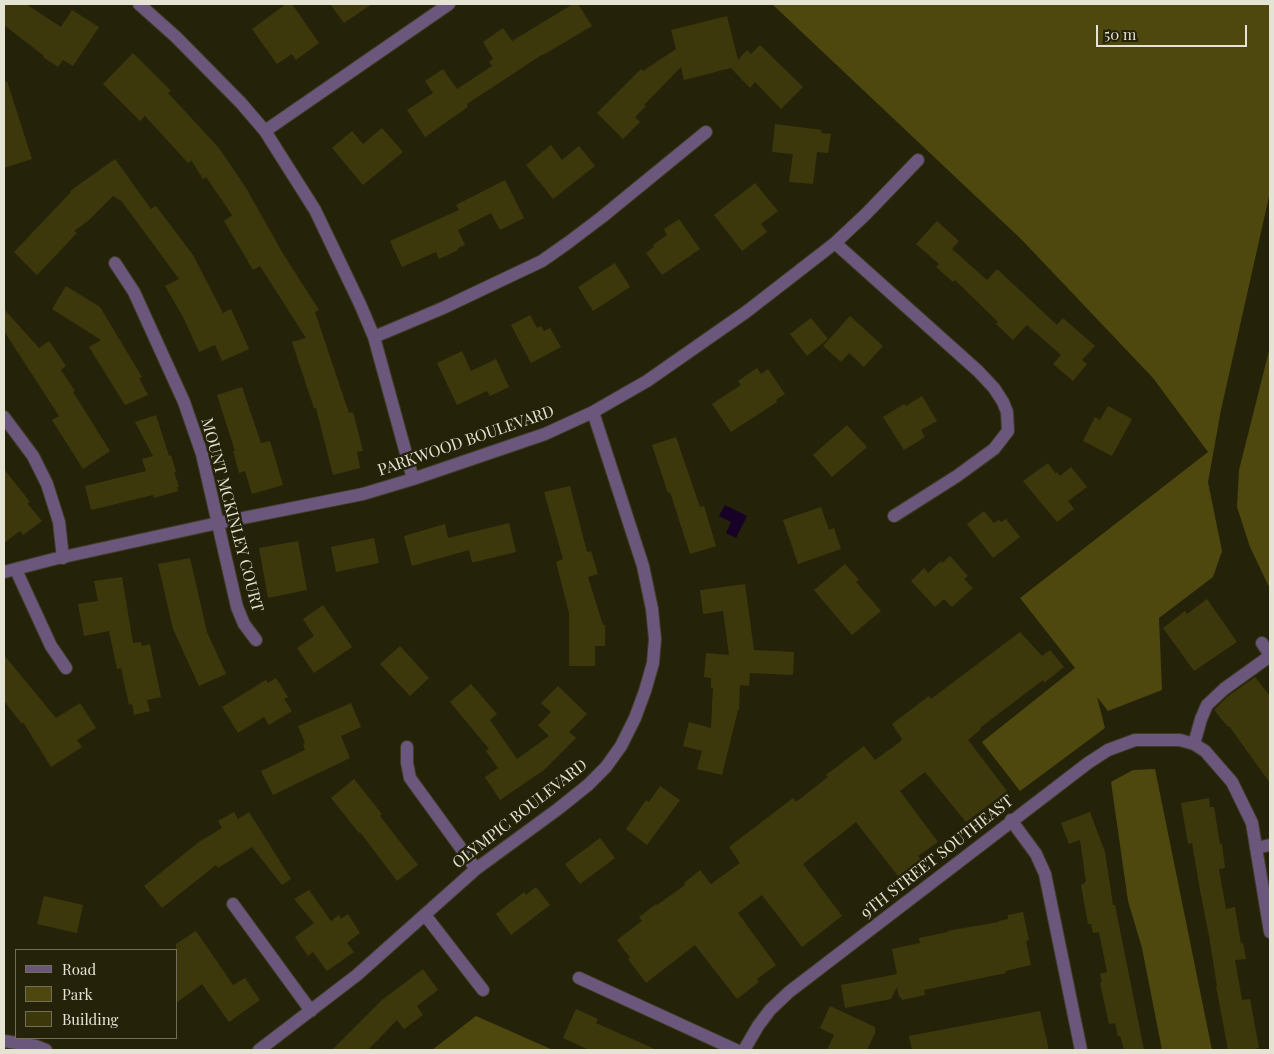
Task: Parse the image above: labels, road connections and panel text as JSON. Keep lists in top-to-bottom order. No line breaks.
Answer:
{"streets":{"street":["PARKWOOD BOULEVARD","MOUNT MCKINLEY COURT","OLYMPIC BOULEVARD","9TH STREET SOUTHEAST"]},"crossings":[["PARKWOOD BOULEVARD","MOUNT MCKINLEY COURT"],["PARKWOOD BOULEVARD","OLYMPIC BOULEVARD"]],"legend":["Road","Park","Building"],"scale_bar":"50 m"}
